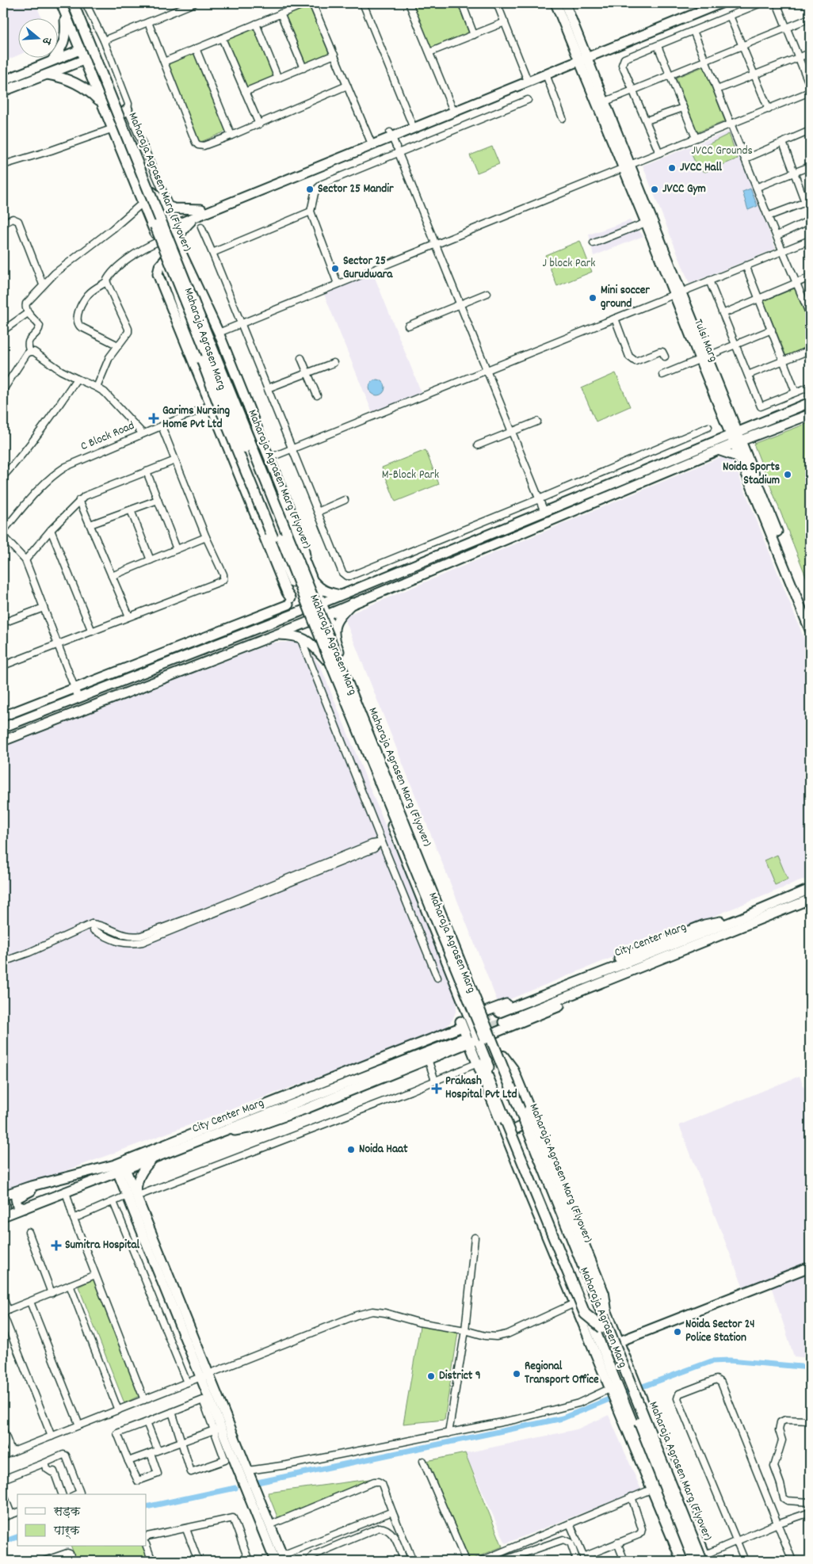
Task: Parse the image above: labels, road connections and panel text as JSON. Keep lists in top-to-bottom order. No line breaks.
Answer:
{"streets":{"main road":["Maharaja Agrasen Marg (Flyover)","Maharaja Agrasen Marg","Tulsi Marg","City Center Marg"],"street":["C Block Road"]},"crossings":[["Maharaja Agrasen Marg (Flyover)","Maharaja Agrasen Marg"],["Maharaja Agrasen Marg","C Block Road"],["Maharaja Agrasen Marg","City Center Marg"]],"parks":["JVCC Grounds","J block Park","M-Block Park"],"places":{"other":["JVCC Hall","Sector 25 Mandir","JVCC Gym","Sector 25 Gurudwara","Mini soccer ground","Noida Sports Stadium","Noida Haat","Noida Sector 24 Police Station","Regional Transport Office","District 9"],"health":["Garims Nursing Home Pvt Ltd","Prakash Hospital Pvt Ltd","Sumitra Hospital"]},"legend":["सड़क","पार्क"],"north":"right"}
